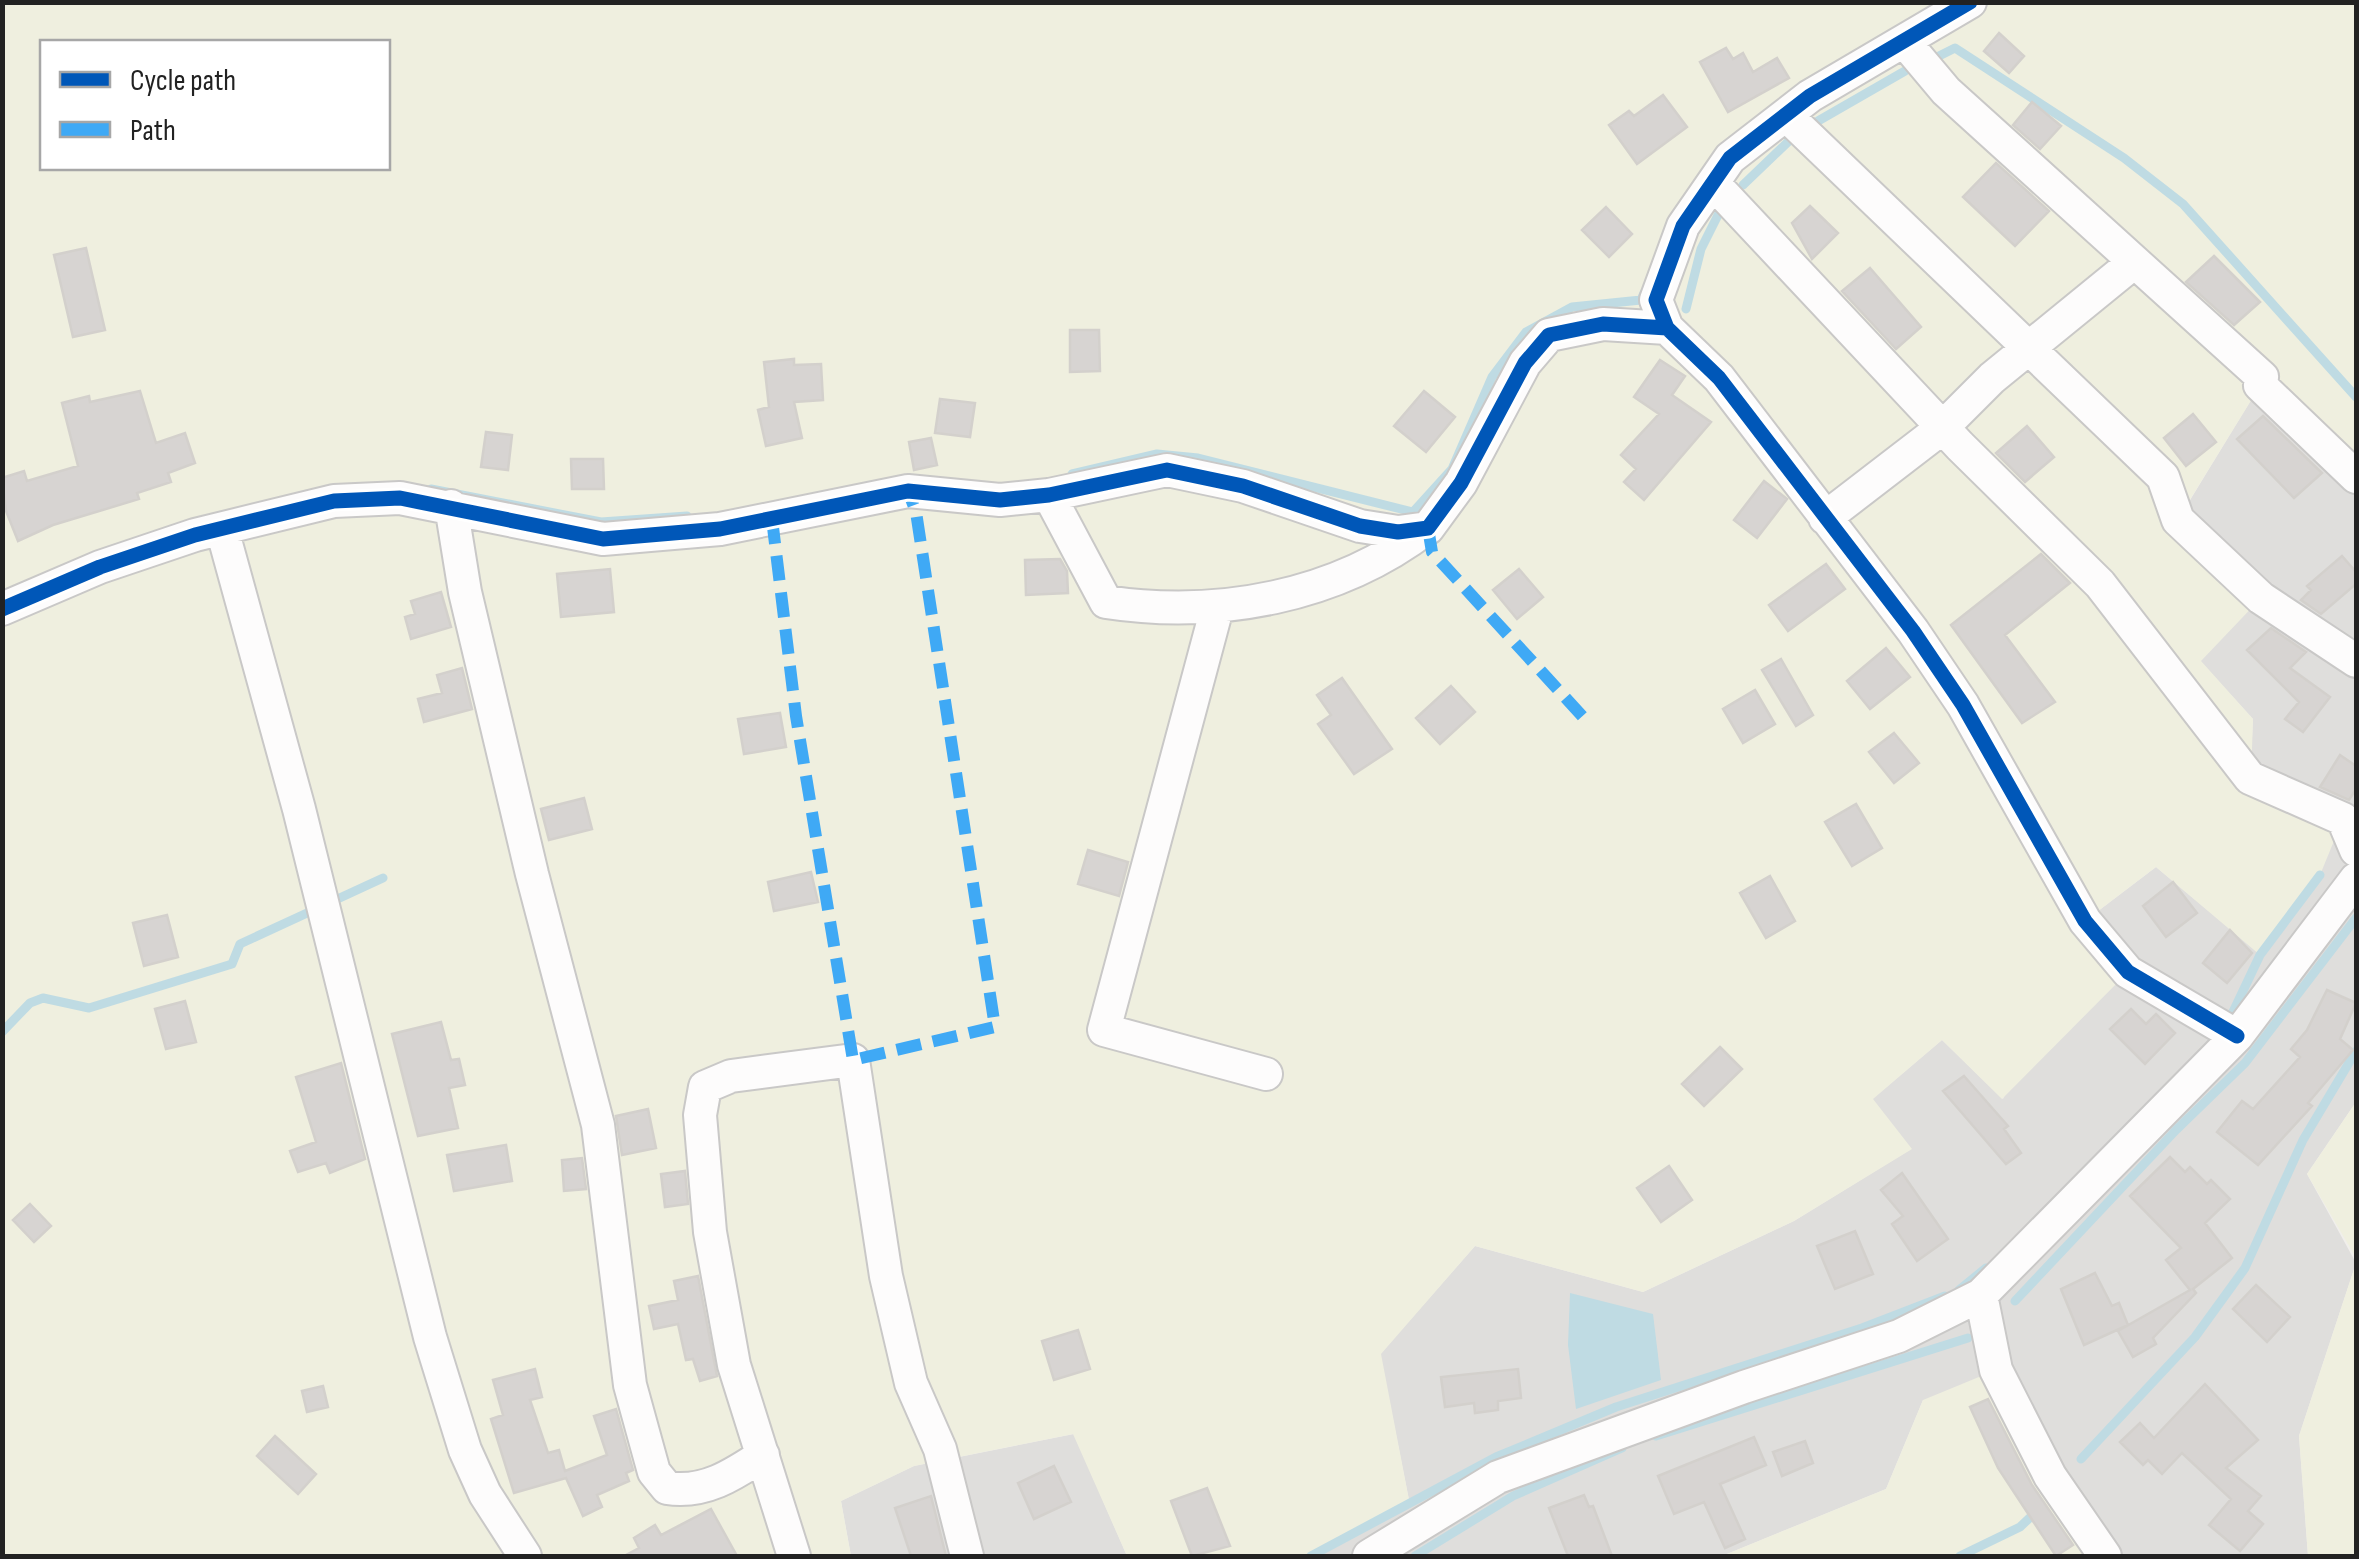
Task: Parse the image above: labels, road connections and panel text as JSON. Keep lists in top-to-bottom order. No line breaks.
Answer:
{"legend":["Cycle path","Path"]}
